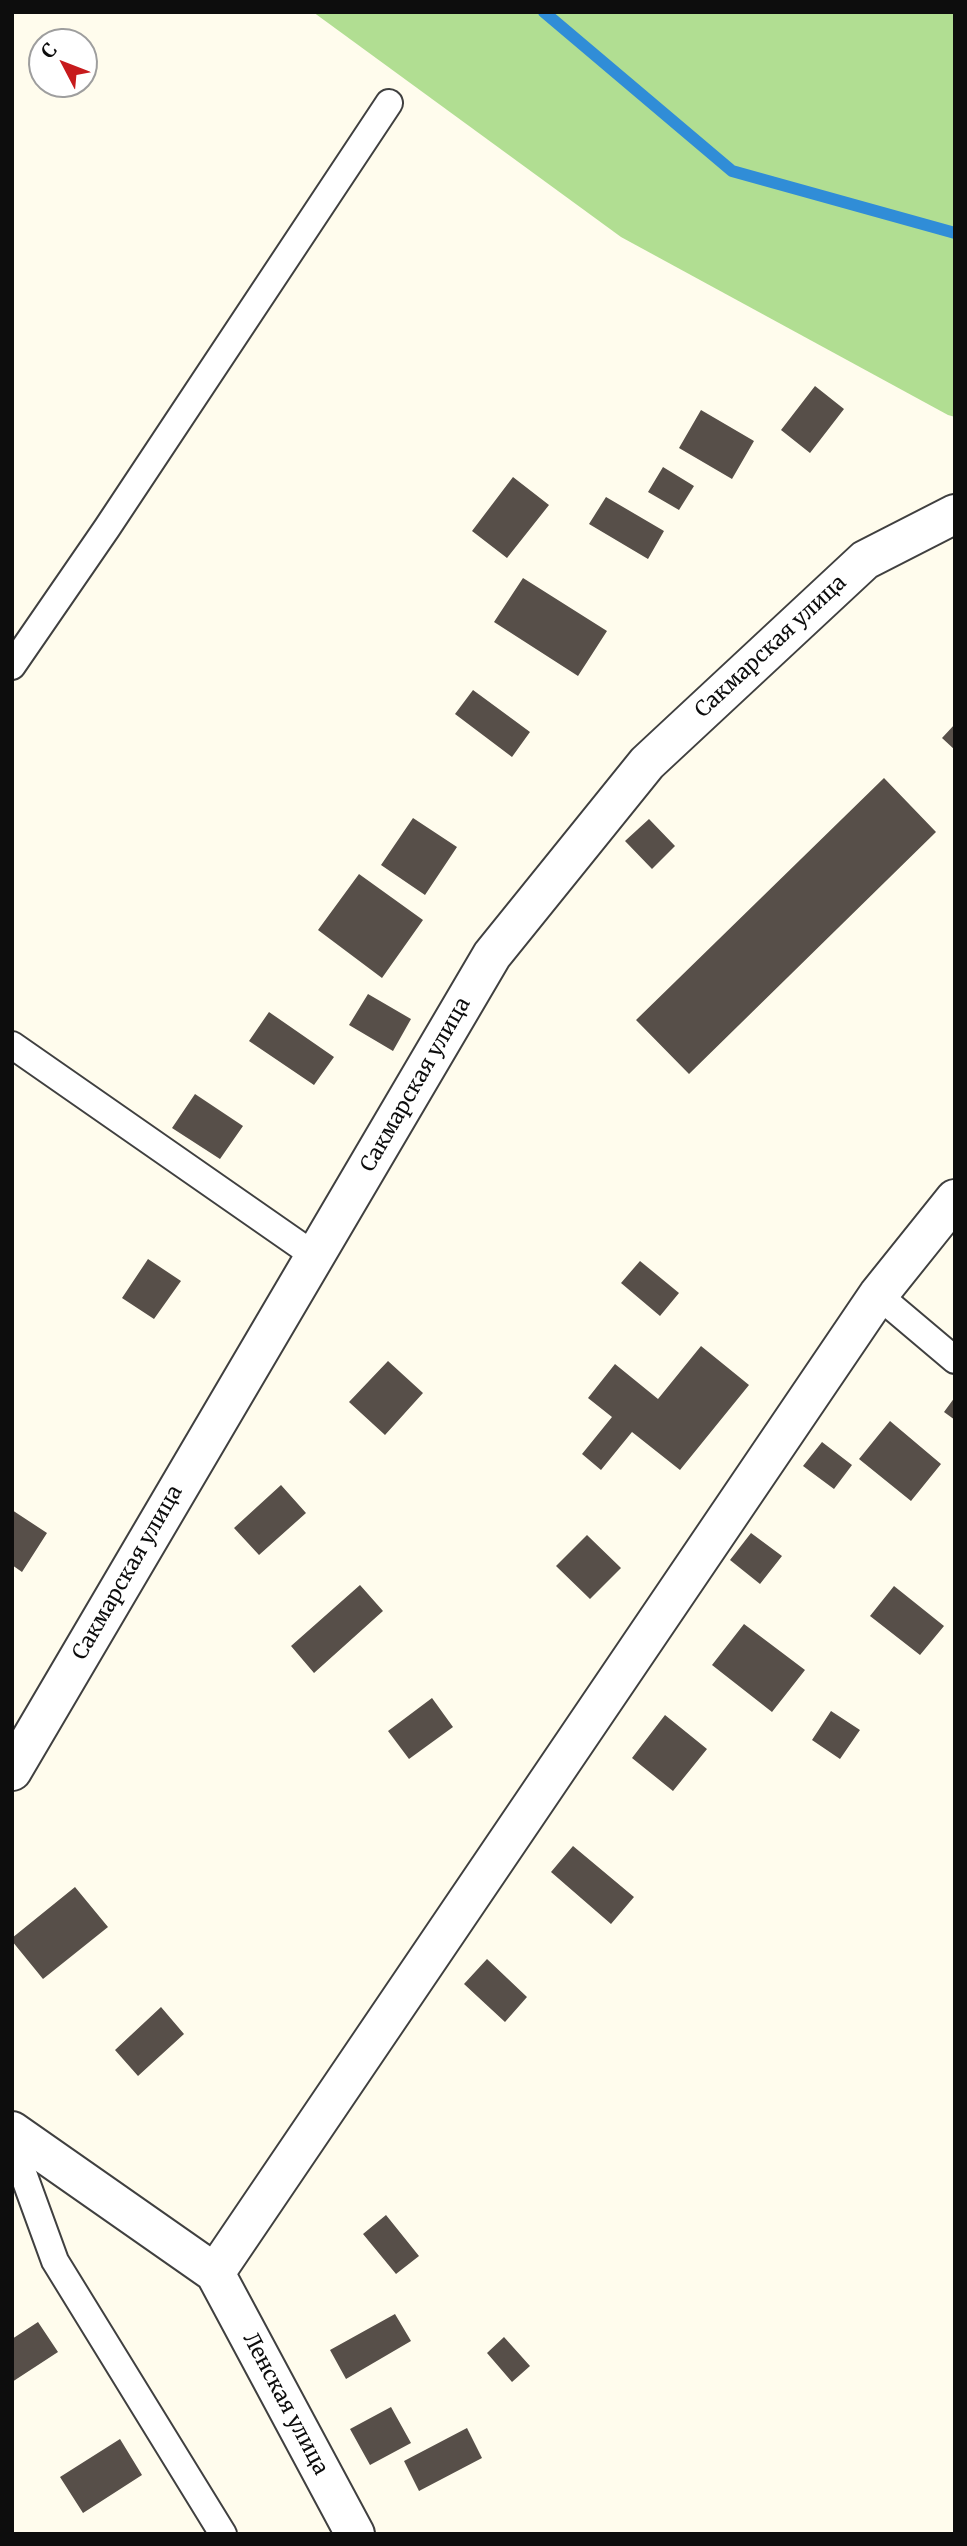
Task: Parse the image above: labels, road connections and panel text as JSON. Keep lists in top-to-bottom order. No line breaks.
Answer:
{"streets":{"street":["Сакмарская улица","Ленская улица"]},"north":"top left"}
